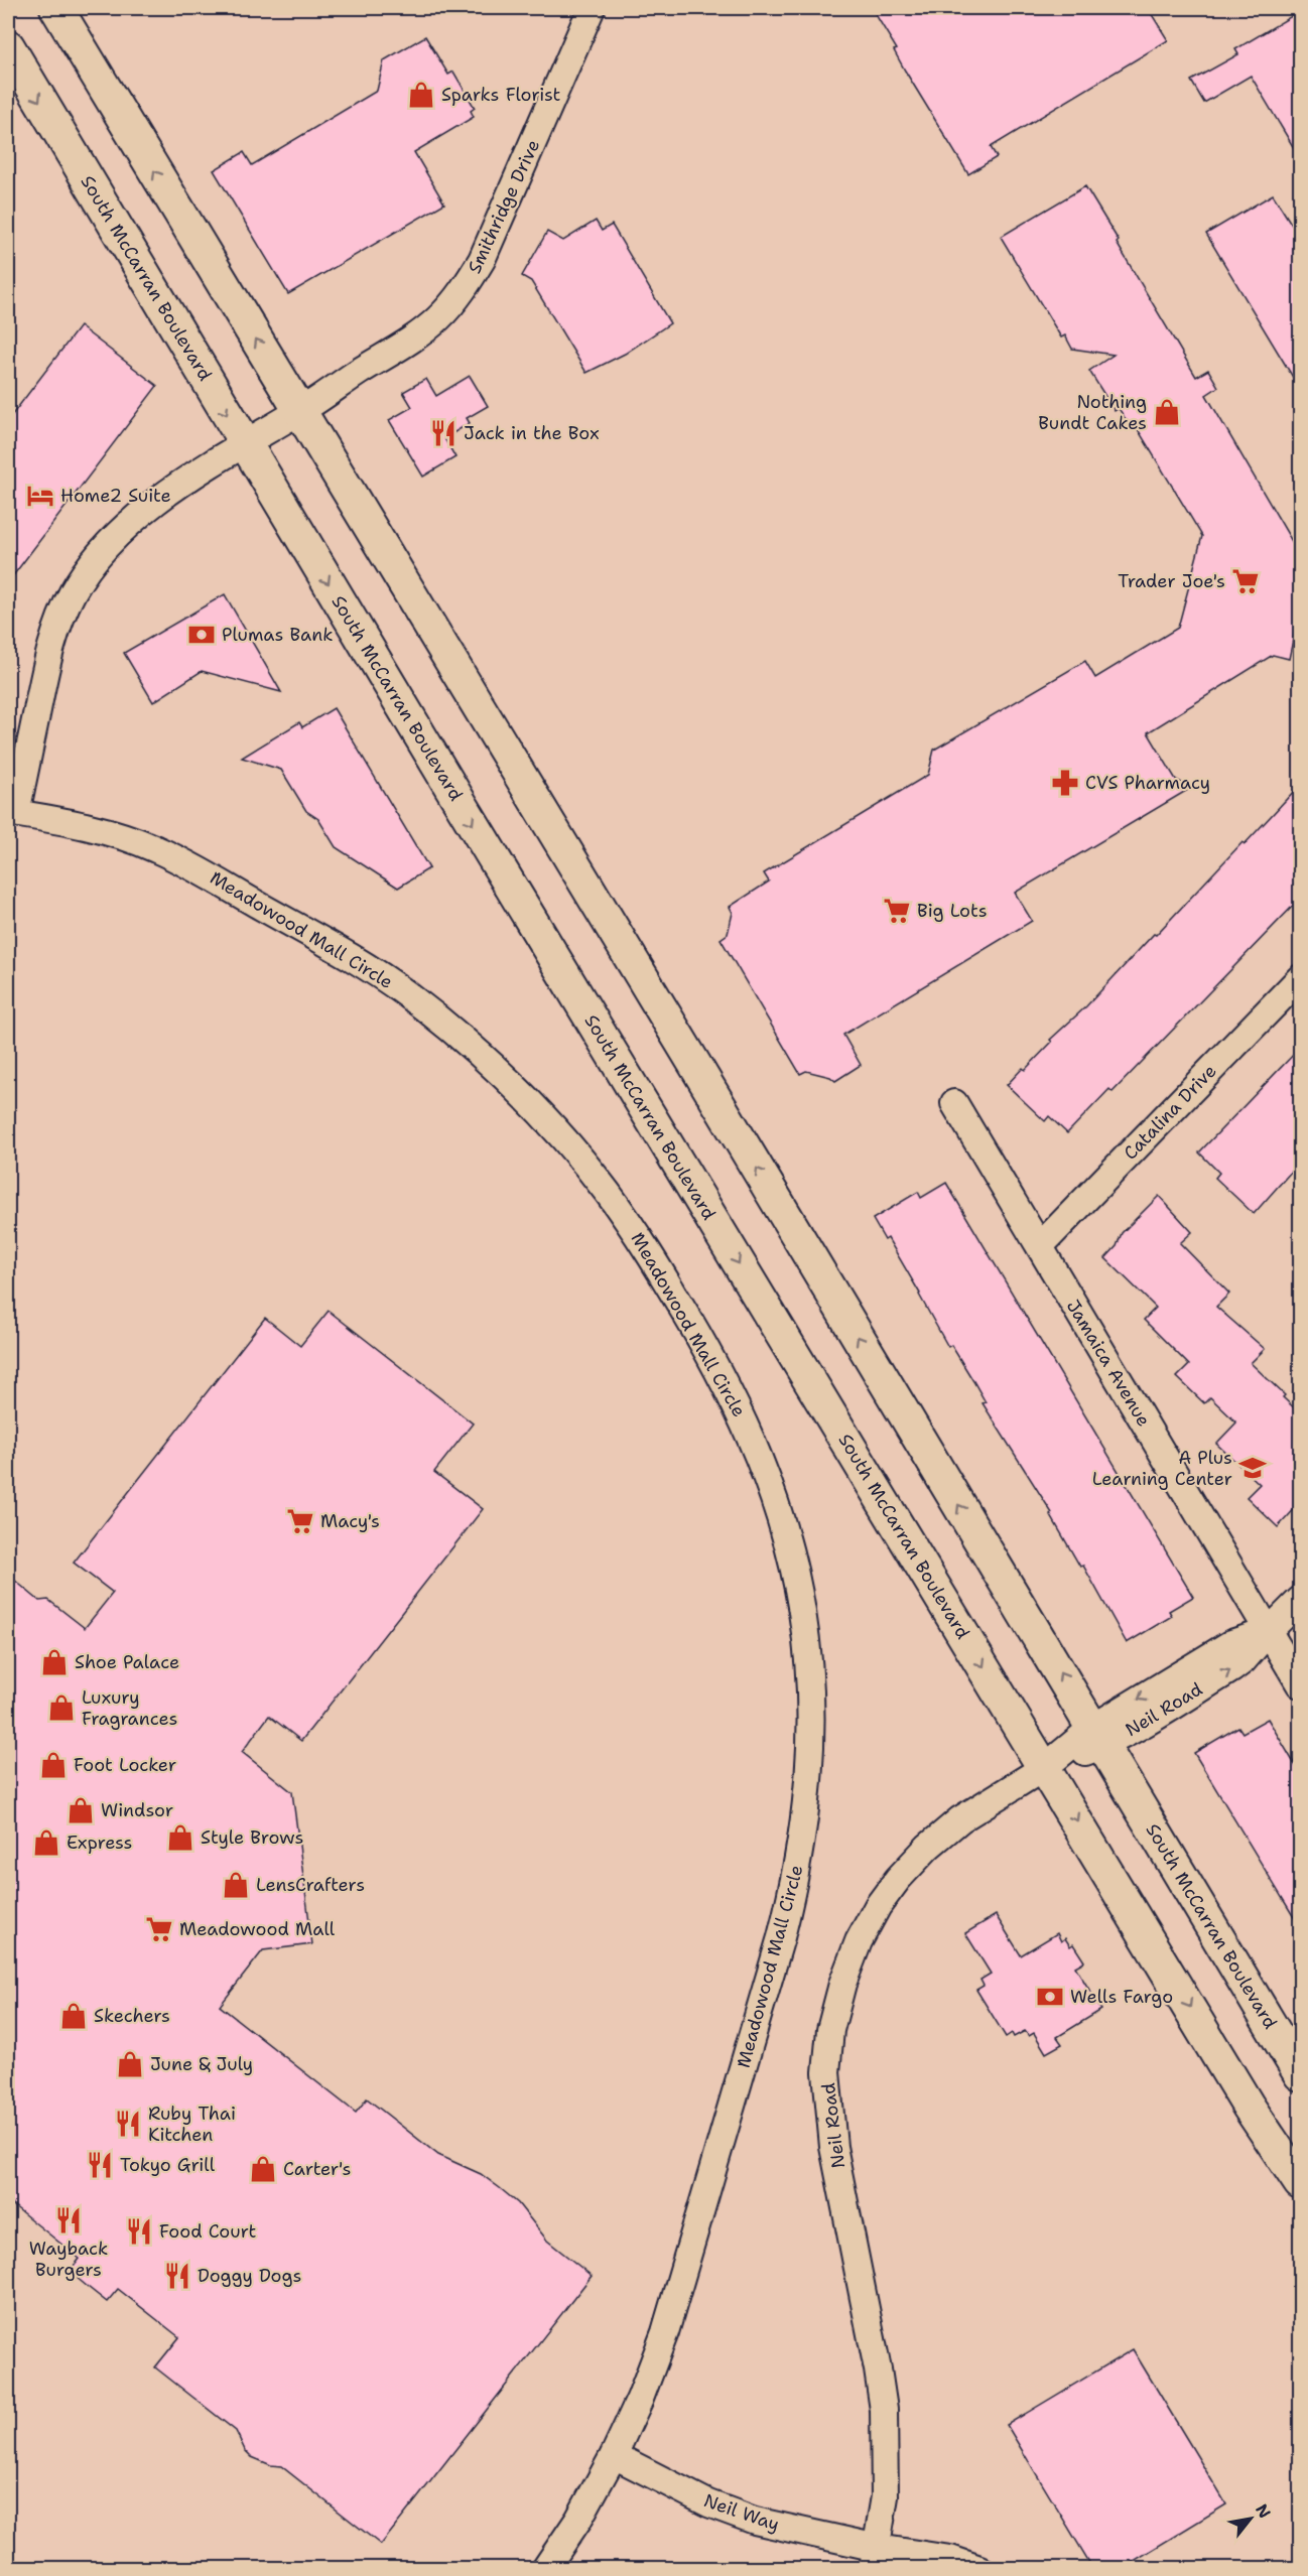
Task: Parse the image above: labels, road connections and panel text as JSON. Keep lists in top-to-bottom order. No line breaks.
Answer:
{"streets":{"main road":["South McCarran Boulevard"],"street":["Smithridge Drive","Meadowood Mall Circle","Catalina Drive","Jamaica Avenue","Neil Road","Neil Way"]},"crossings":[["Smithridge Drive","South McCarran Boulevard"],["Smithridge Drive","Meadowood Mall Circle"],["South McCarran Boulevard","Neil Road"],["Meadowood Mall Circle","Neil Way"],["Catalina Drive","Jamaica Avenue"],["Jamaica Avenue","Neil Road"],["Neil Road","Neil Way"]],"places":{"shop":["Sparks Florist","Nothing Bundt Cakes","Shoe Palace","Luxury Fragrances","Foot Locker","Windsor","Style Brows","Express","LensCrafters","Skechers","June & July","Carter's"],"restaurant":["Jack in the Box","Ruby Thai Kitchen","Tokyo Grill","Wayback Burgers","Food Court","Doggy Dogs"],"hotel":["Home2 Suite"],"supermarket":["Trader Joe's","Big Lots","Macy's","Meadowood Mall"],"bank":["Plumas Bank","Wells Fargo"],"pharmacy":["CVS Pharmacy"],"school or university":["A Plus Learning Center"]},"north":"top right"}
